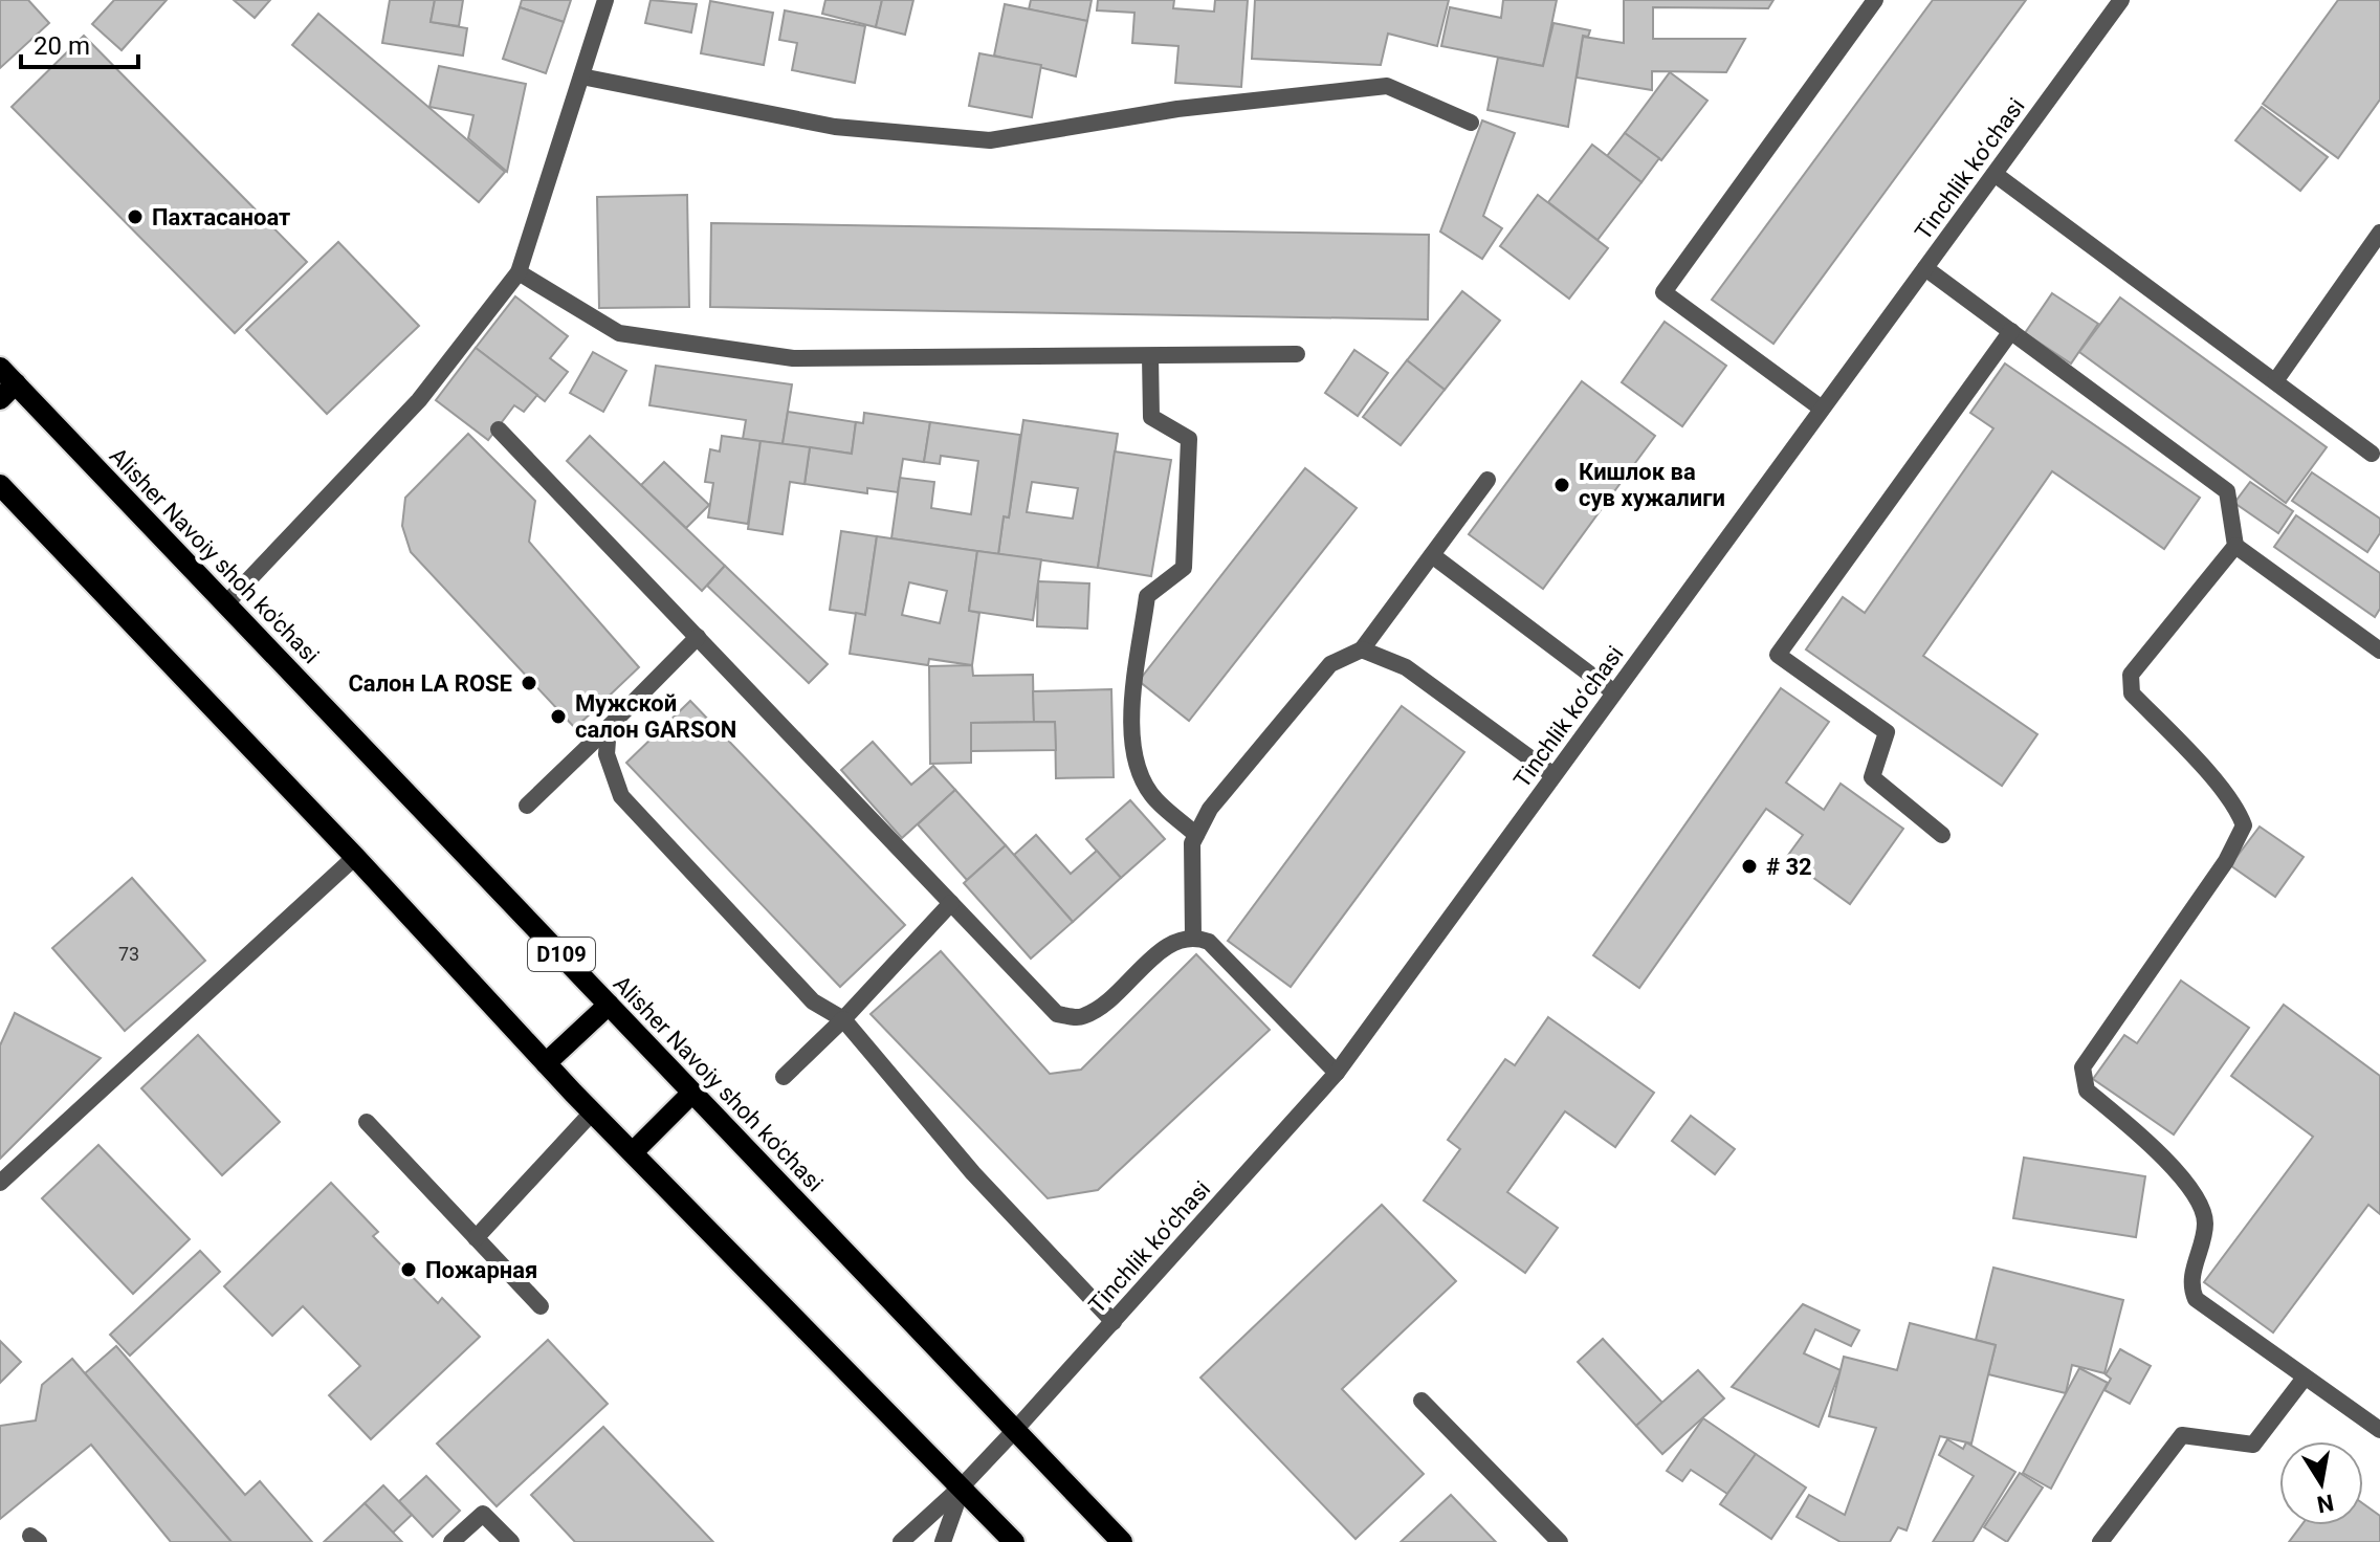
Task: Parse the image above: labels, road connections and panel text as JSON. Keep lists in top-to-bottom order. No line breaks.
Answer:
{"streets":{"main road":["Alisher Navoiy shoh ko'chasi","D109"],"street":["Tinchlik kо‘chasi"]},"crossings":[["Tinchlik kо‘chasi","Alisher Navoiy shoh ko'chasi"]],"places":["Пахтасаноат","Кишлок ва сув хужалиги","Салон LA ROSE","Мужской салон GARSON","# 32","Пожарная"],"house_numbers":["73"],"scale_bar":"20 m","north":"bottom"}
